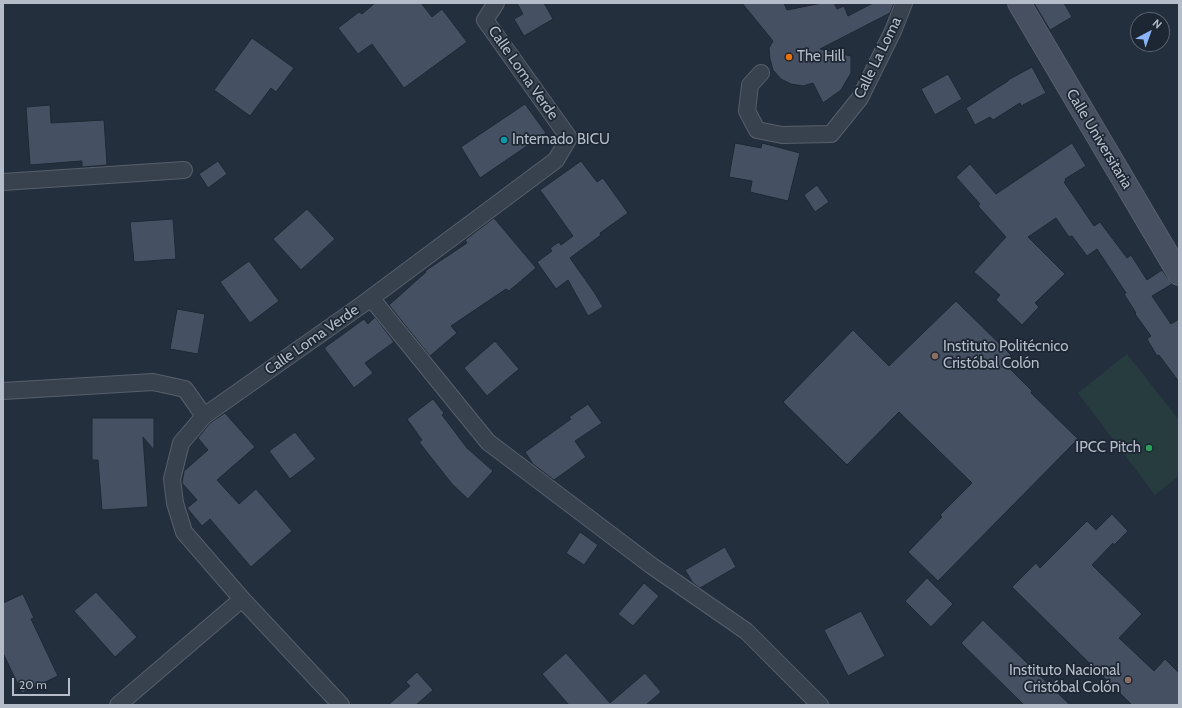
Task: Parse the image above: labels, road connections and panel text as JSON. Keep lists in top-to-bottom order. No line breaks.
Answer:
{"streets":{"street":["Calle La Loma","Calle Loma Verde","Calle Universitaria"]},"places":["The Hill","Internado BICU","Instituto Politécnico Cristóbal Colón","IPCC Pitch","Instituto Nacional Cristóbal Colón"],"scale_bar":"20 m","north":"top right"}
